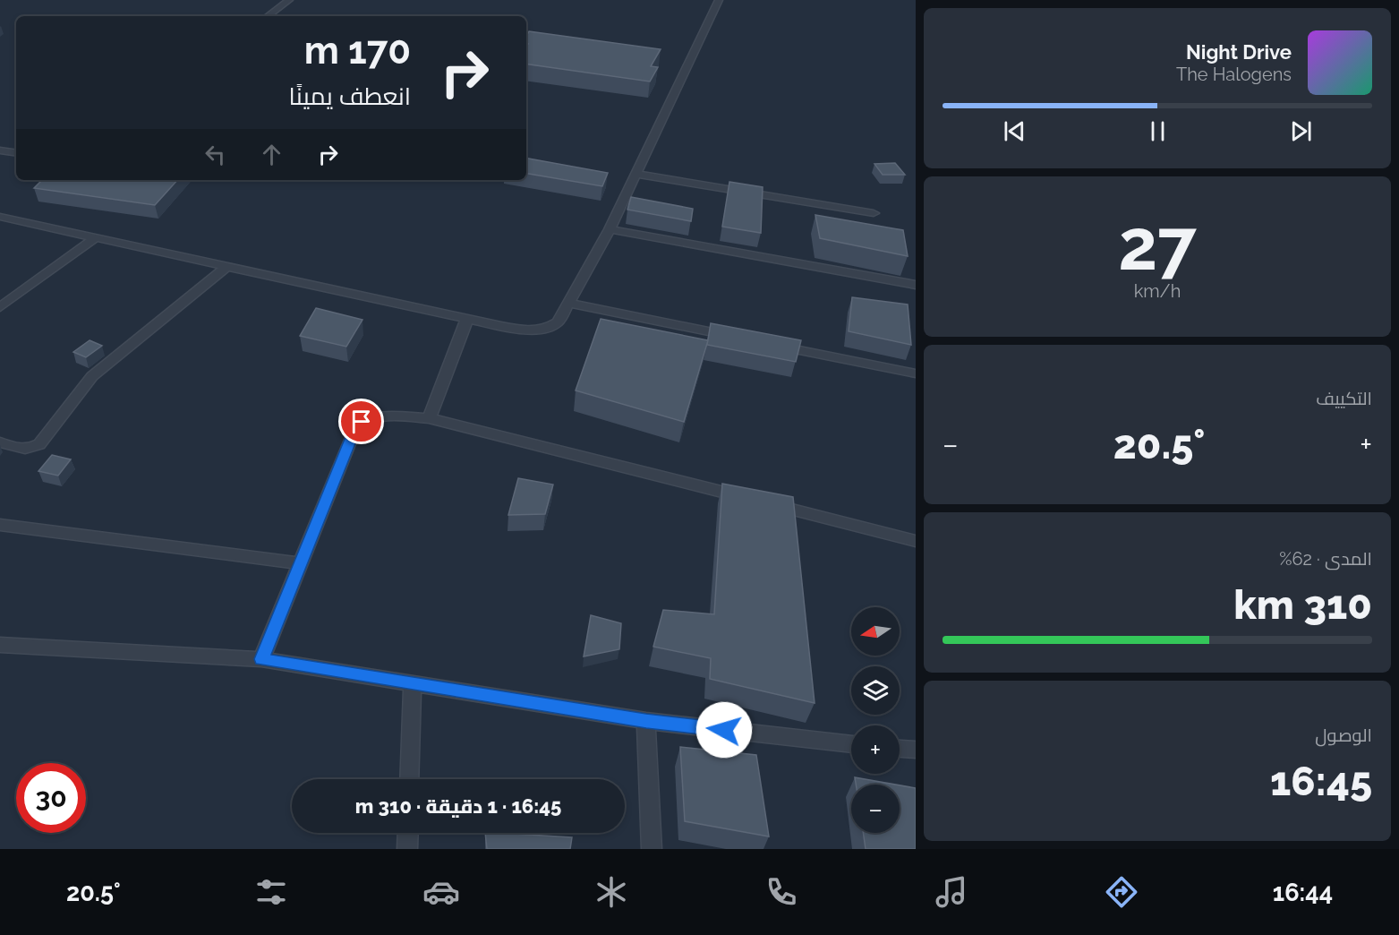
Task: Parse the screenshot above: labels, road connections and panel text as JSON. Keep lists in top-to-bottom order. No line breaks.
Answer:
{"north":"left","page":{"turn":["170 m","انعطف يمينًا"],"song":["Night Drive","The Halogens"],"tile":[["27","km/h"],"التكييف",["المدى · 62%","310 km"],["الوصول","16:45"]],"heat":["−","20.5°","+"],"map_buttons":["+","−"],"limit":"30","trip":"16:45 · 1 دقيقة · 310 m","tabs":["16:44","20.5°"]}}
